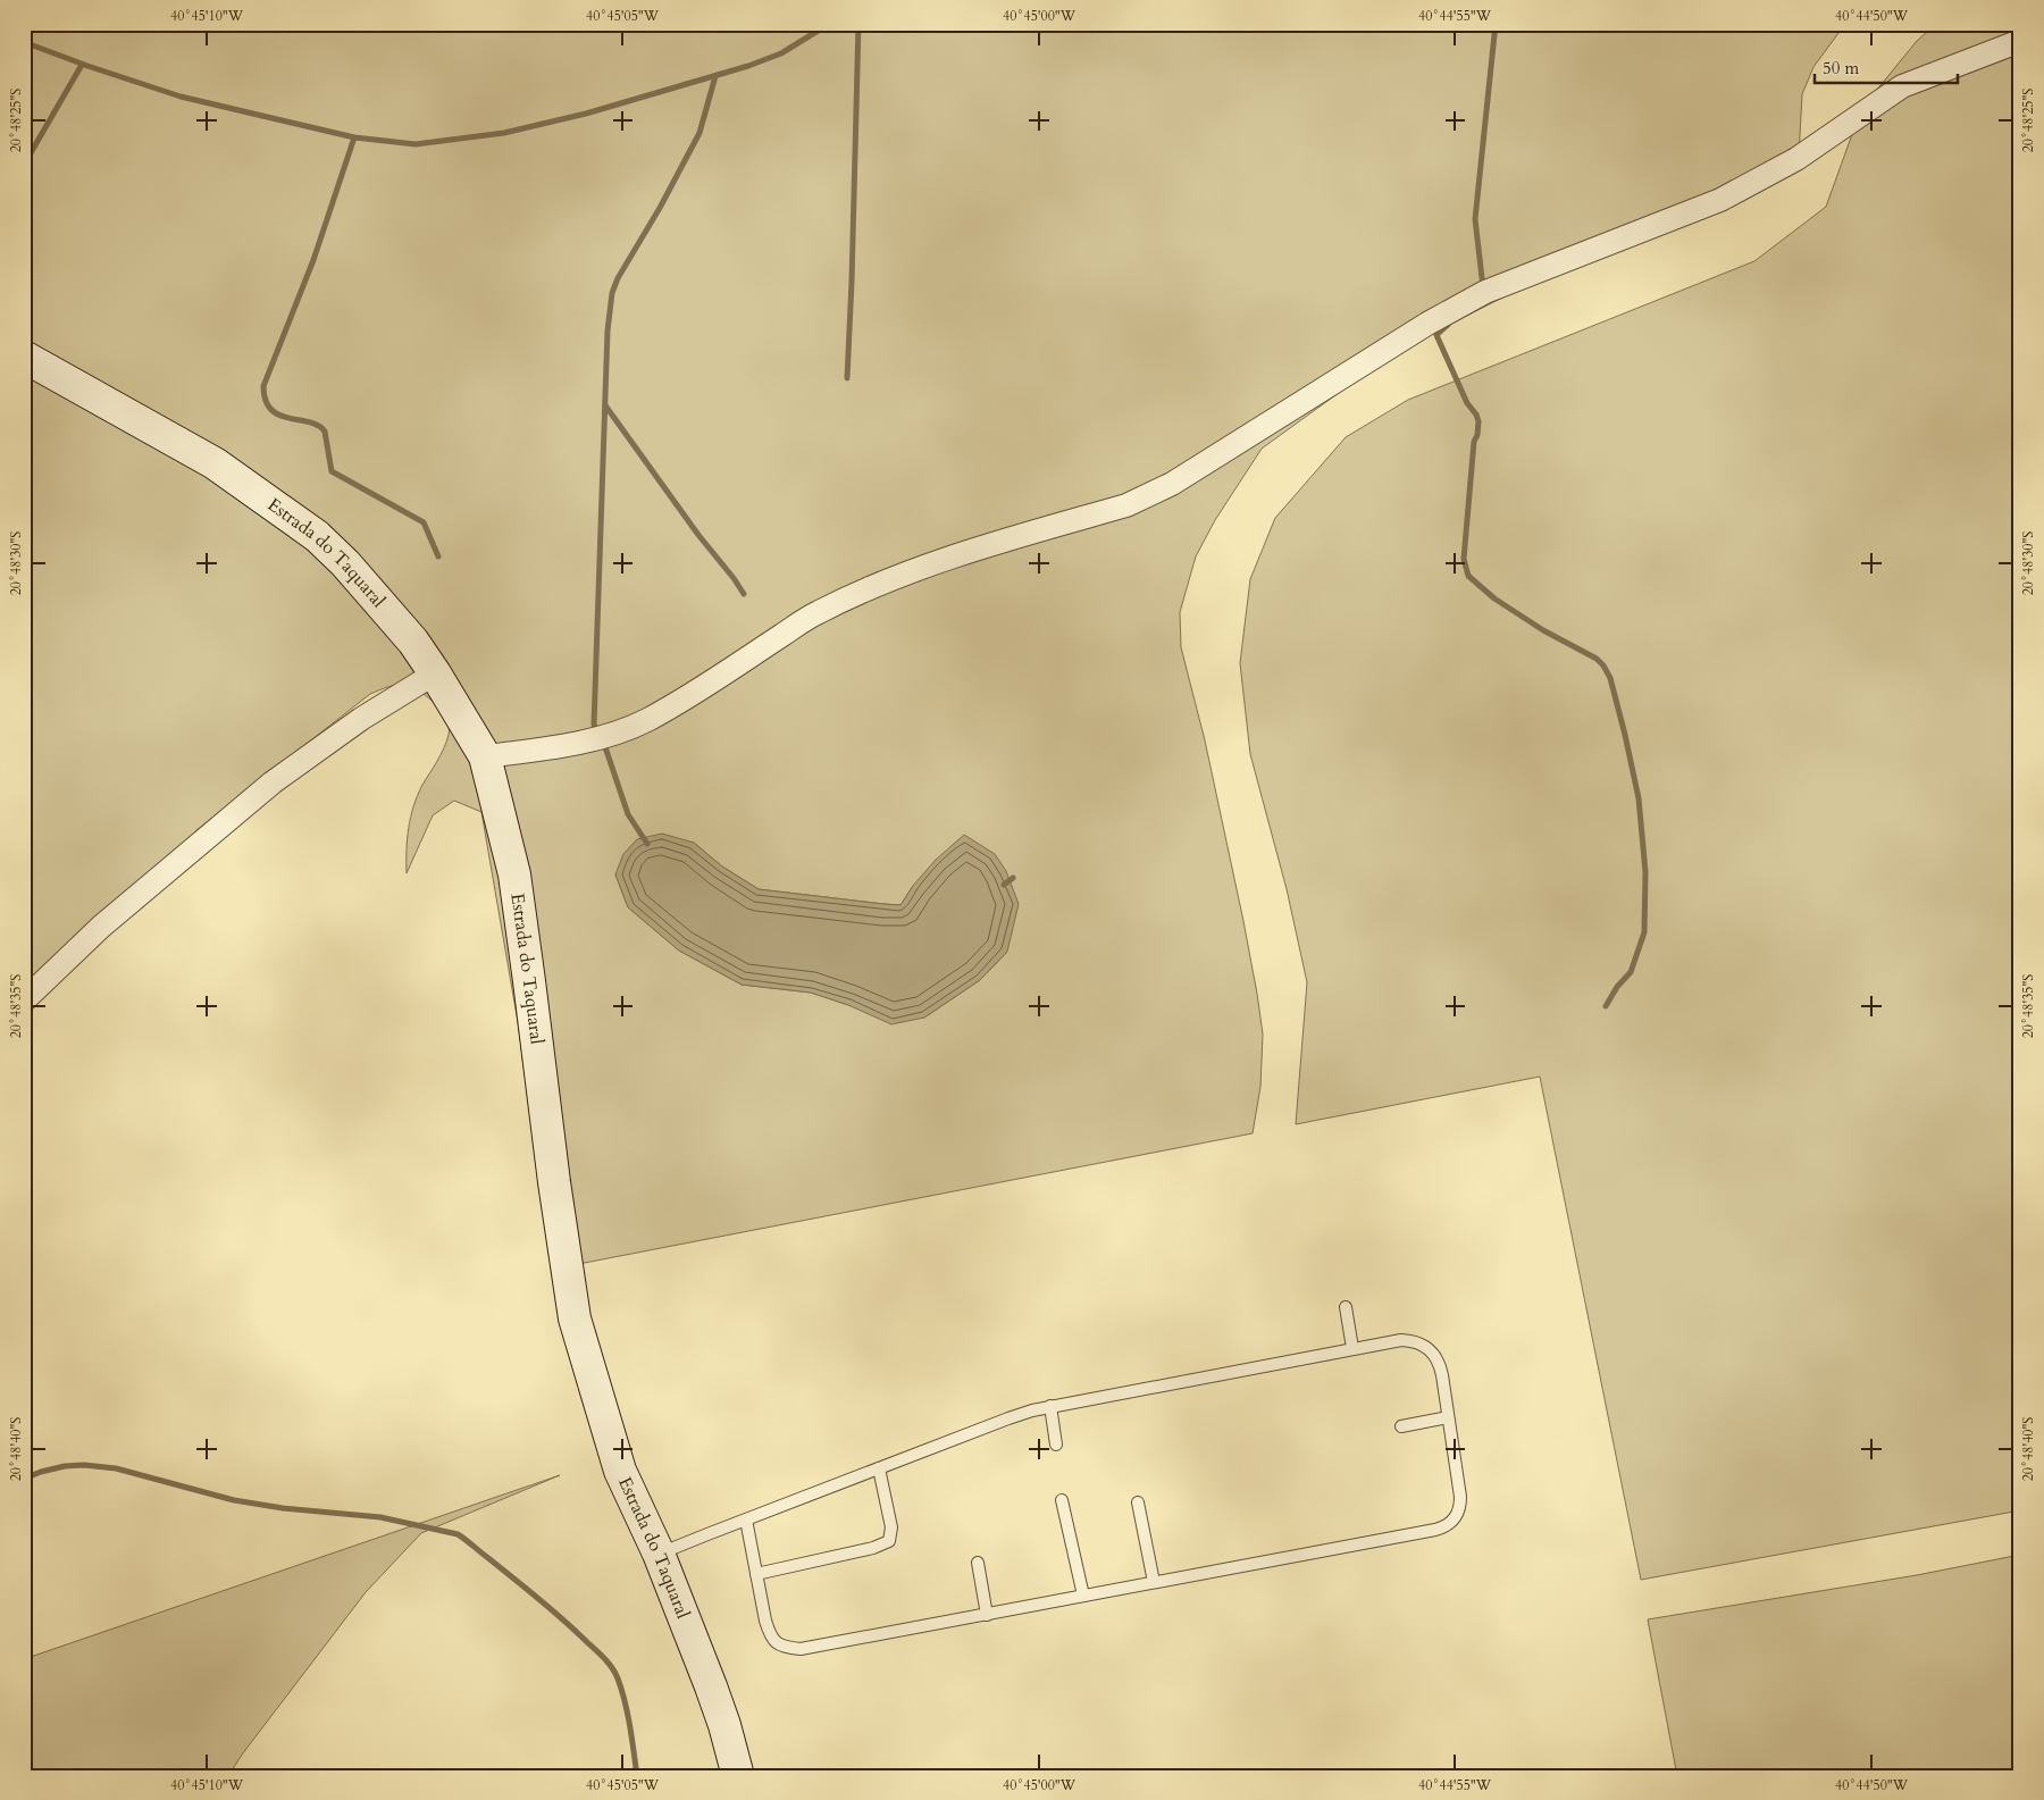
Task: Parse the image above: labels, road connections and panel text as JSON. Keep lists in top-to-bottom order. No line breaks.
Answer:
{"streets":{"street":["Estrada do Taquaral"]},"scale_bar":"50 m","coordinates":["40°45'10\"W","40°45'05\"W","40°45'00\"W","40°44'55\"W","40°44'50\"W","20°48'25\"S","20°48'30\"S","20°48'35\"S","20°48'40\"S"]}
